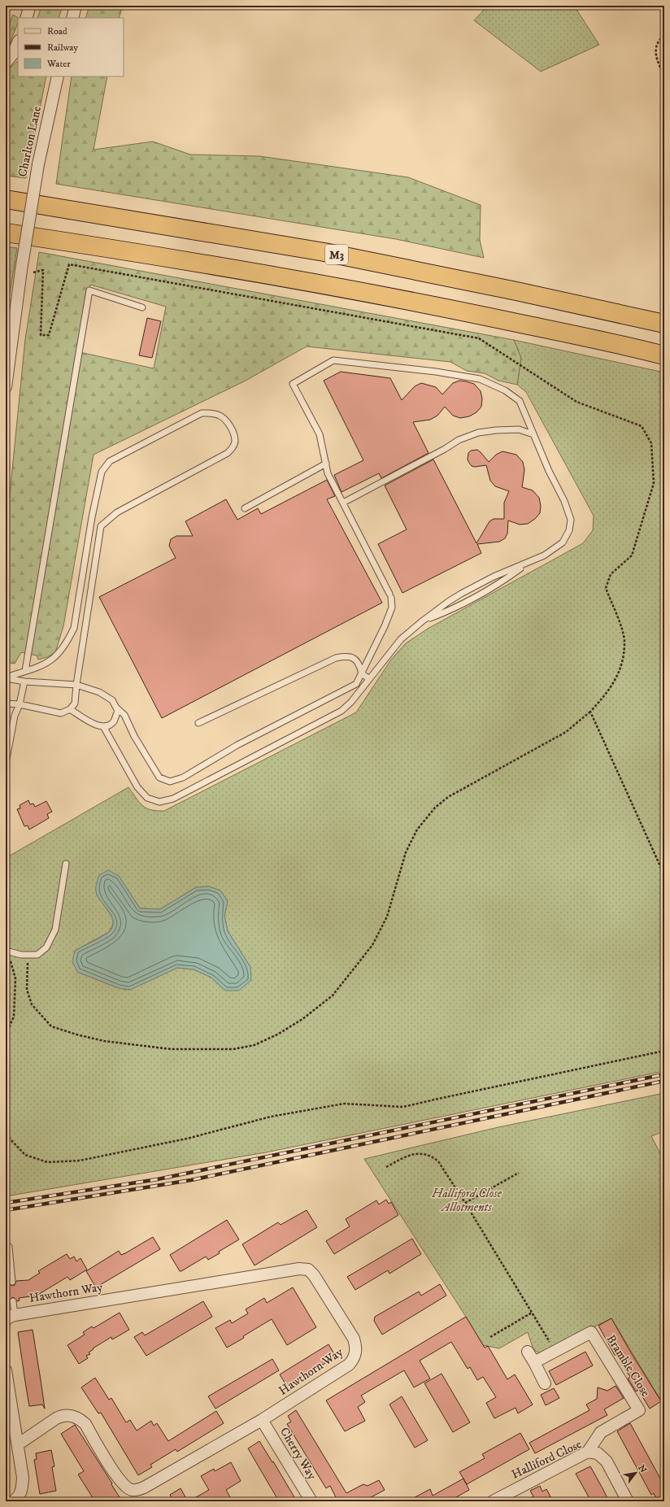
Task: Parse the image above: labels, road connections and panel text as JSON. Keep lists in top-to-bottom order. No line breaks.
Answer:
{"streets":{"highway":["M3"],"street":["Charlton Lane","Hawthorn Way","Bramble Close","Cherry Way","Halliford Close"]},"crossings":[["Hawthorn Way","Cherry Way"],["Bramble Close","Halliford Close"]],"parks":["Halliford Close Allotments"],"legend":["Road","Railway","Water"],"north":"top right"}
